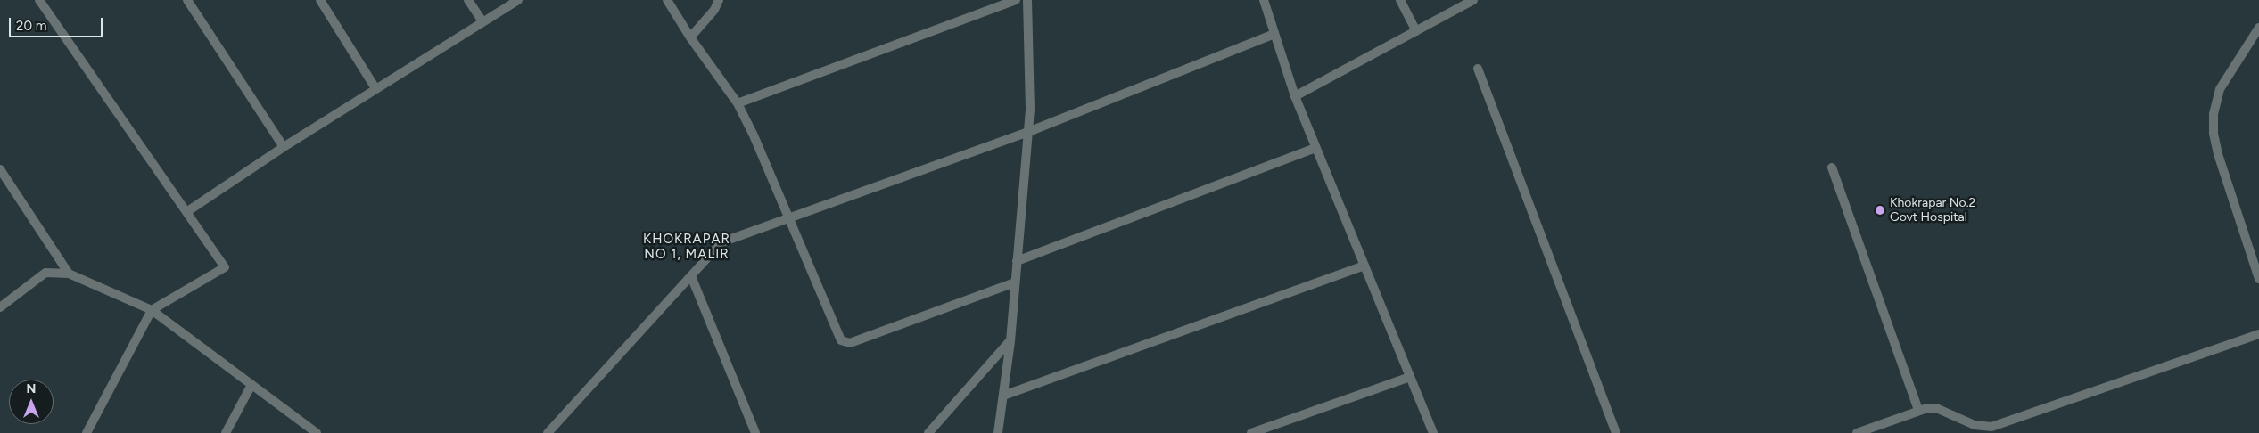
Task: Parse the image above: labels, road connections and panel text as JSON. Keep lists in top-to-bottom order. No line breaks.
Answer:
{"districts":["KHOKRAPAR NO 1, MALIR"],"places":["Khokrapar No.2 Govt Hospital"],"scale_bar":"20 m","north":"top"}
